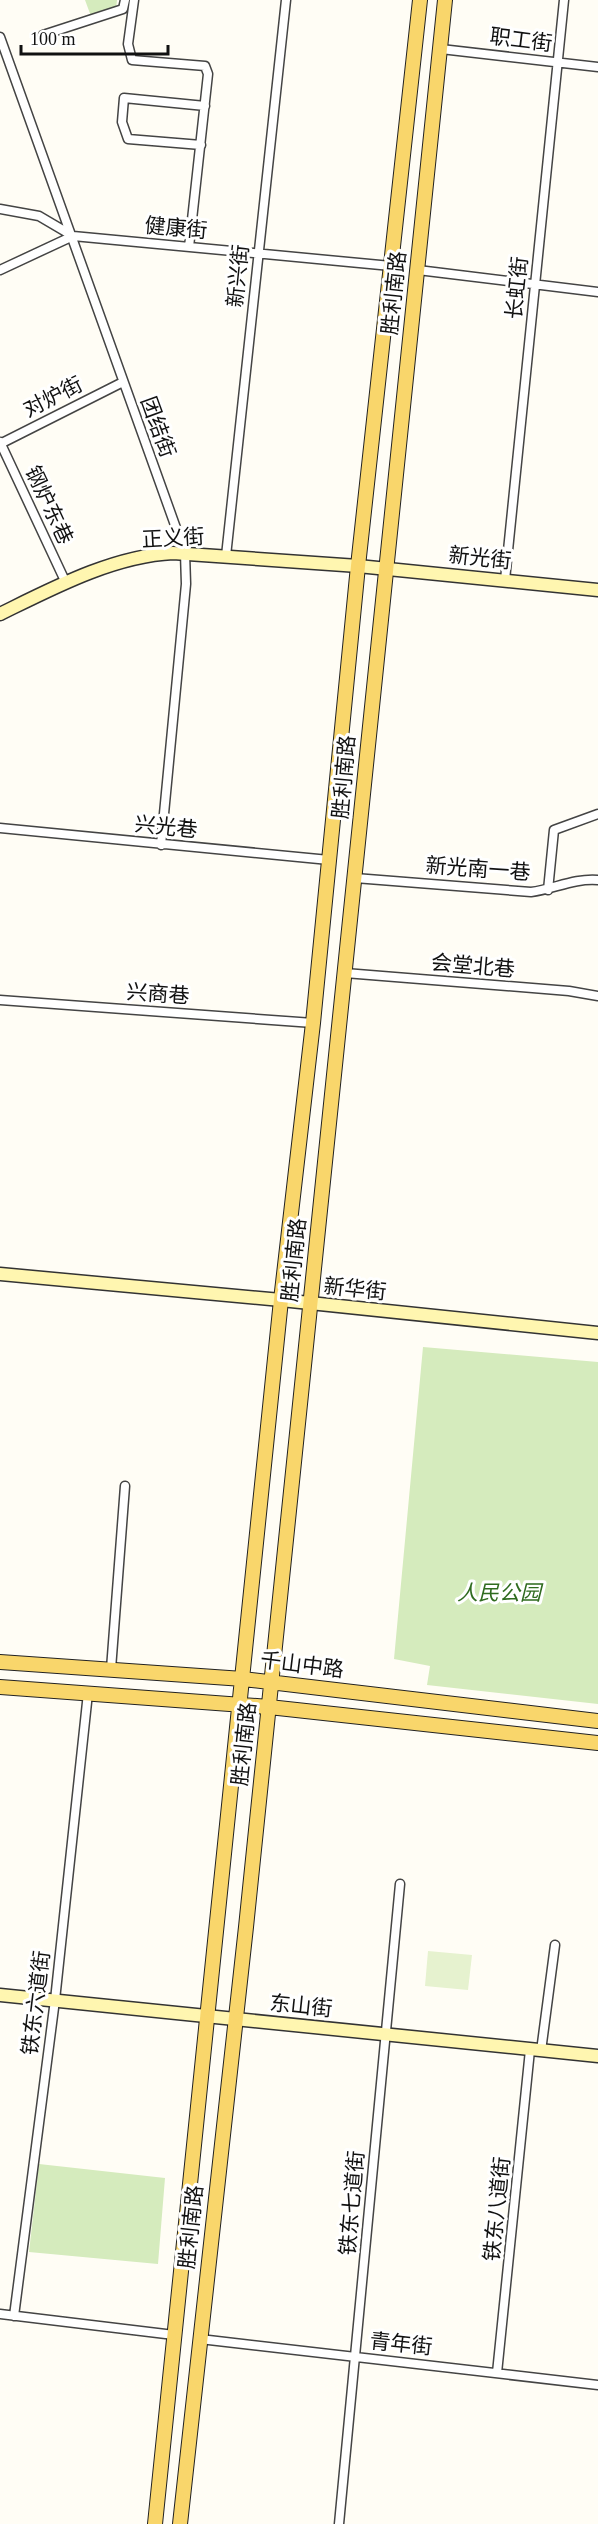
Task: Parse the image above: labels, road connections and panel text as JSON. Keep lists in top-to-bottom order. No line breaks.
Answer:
{"streets":{"main road":["胜利南路","千山中路"],"street":["职工街","健康街","新兴街","长虹街","对炉街","团结街","钢炉东巷","正义街","新光街","兴光巷","新光南一巷","会堂北巷","兴商巷","新华街","铁东六道街","东山街","铁东七道街","铁东八道街","青年街"]},"crossings":[["职工街","长虹街"],["职工街","胜利南路"],["健康街","新兴街"],["健康街","胜利南路"],["健康街","团结街"],["新兴街","正义街"],["长虹街","新光街"],["胜利南路","正义街"],["胜利南路","新光街"],["胜利南路","兴光巷"],["胜利南路","新光南一巷"],["胜利南路","会堂北巷"],["胜利南路","兴商巷"],["胜利南路","新华街"],["胜利南路","千山中路"],["胜利南路","东山街"],["胜利南路","青年街"],["对炉街","团结街"],["对炉街","钢炉东巷"],["团结街","正义街"],["团结街","兴光巷"],["钢炉东巷","正义街"],["正义街","新光街"],["铁东六道街","东山街"],["东山街","铁东七道街"],["东山街","铁东八道街"],["铁东七道街","青年街"],["铁东八道街","青年街"]],"parks":["人民公园"],"scale_bar":"100 m"}
